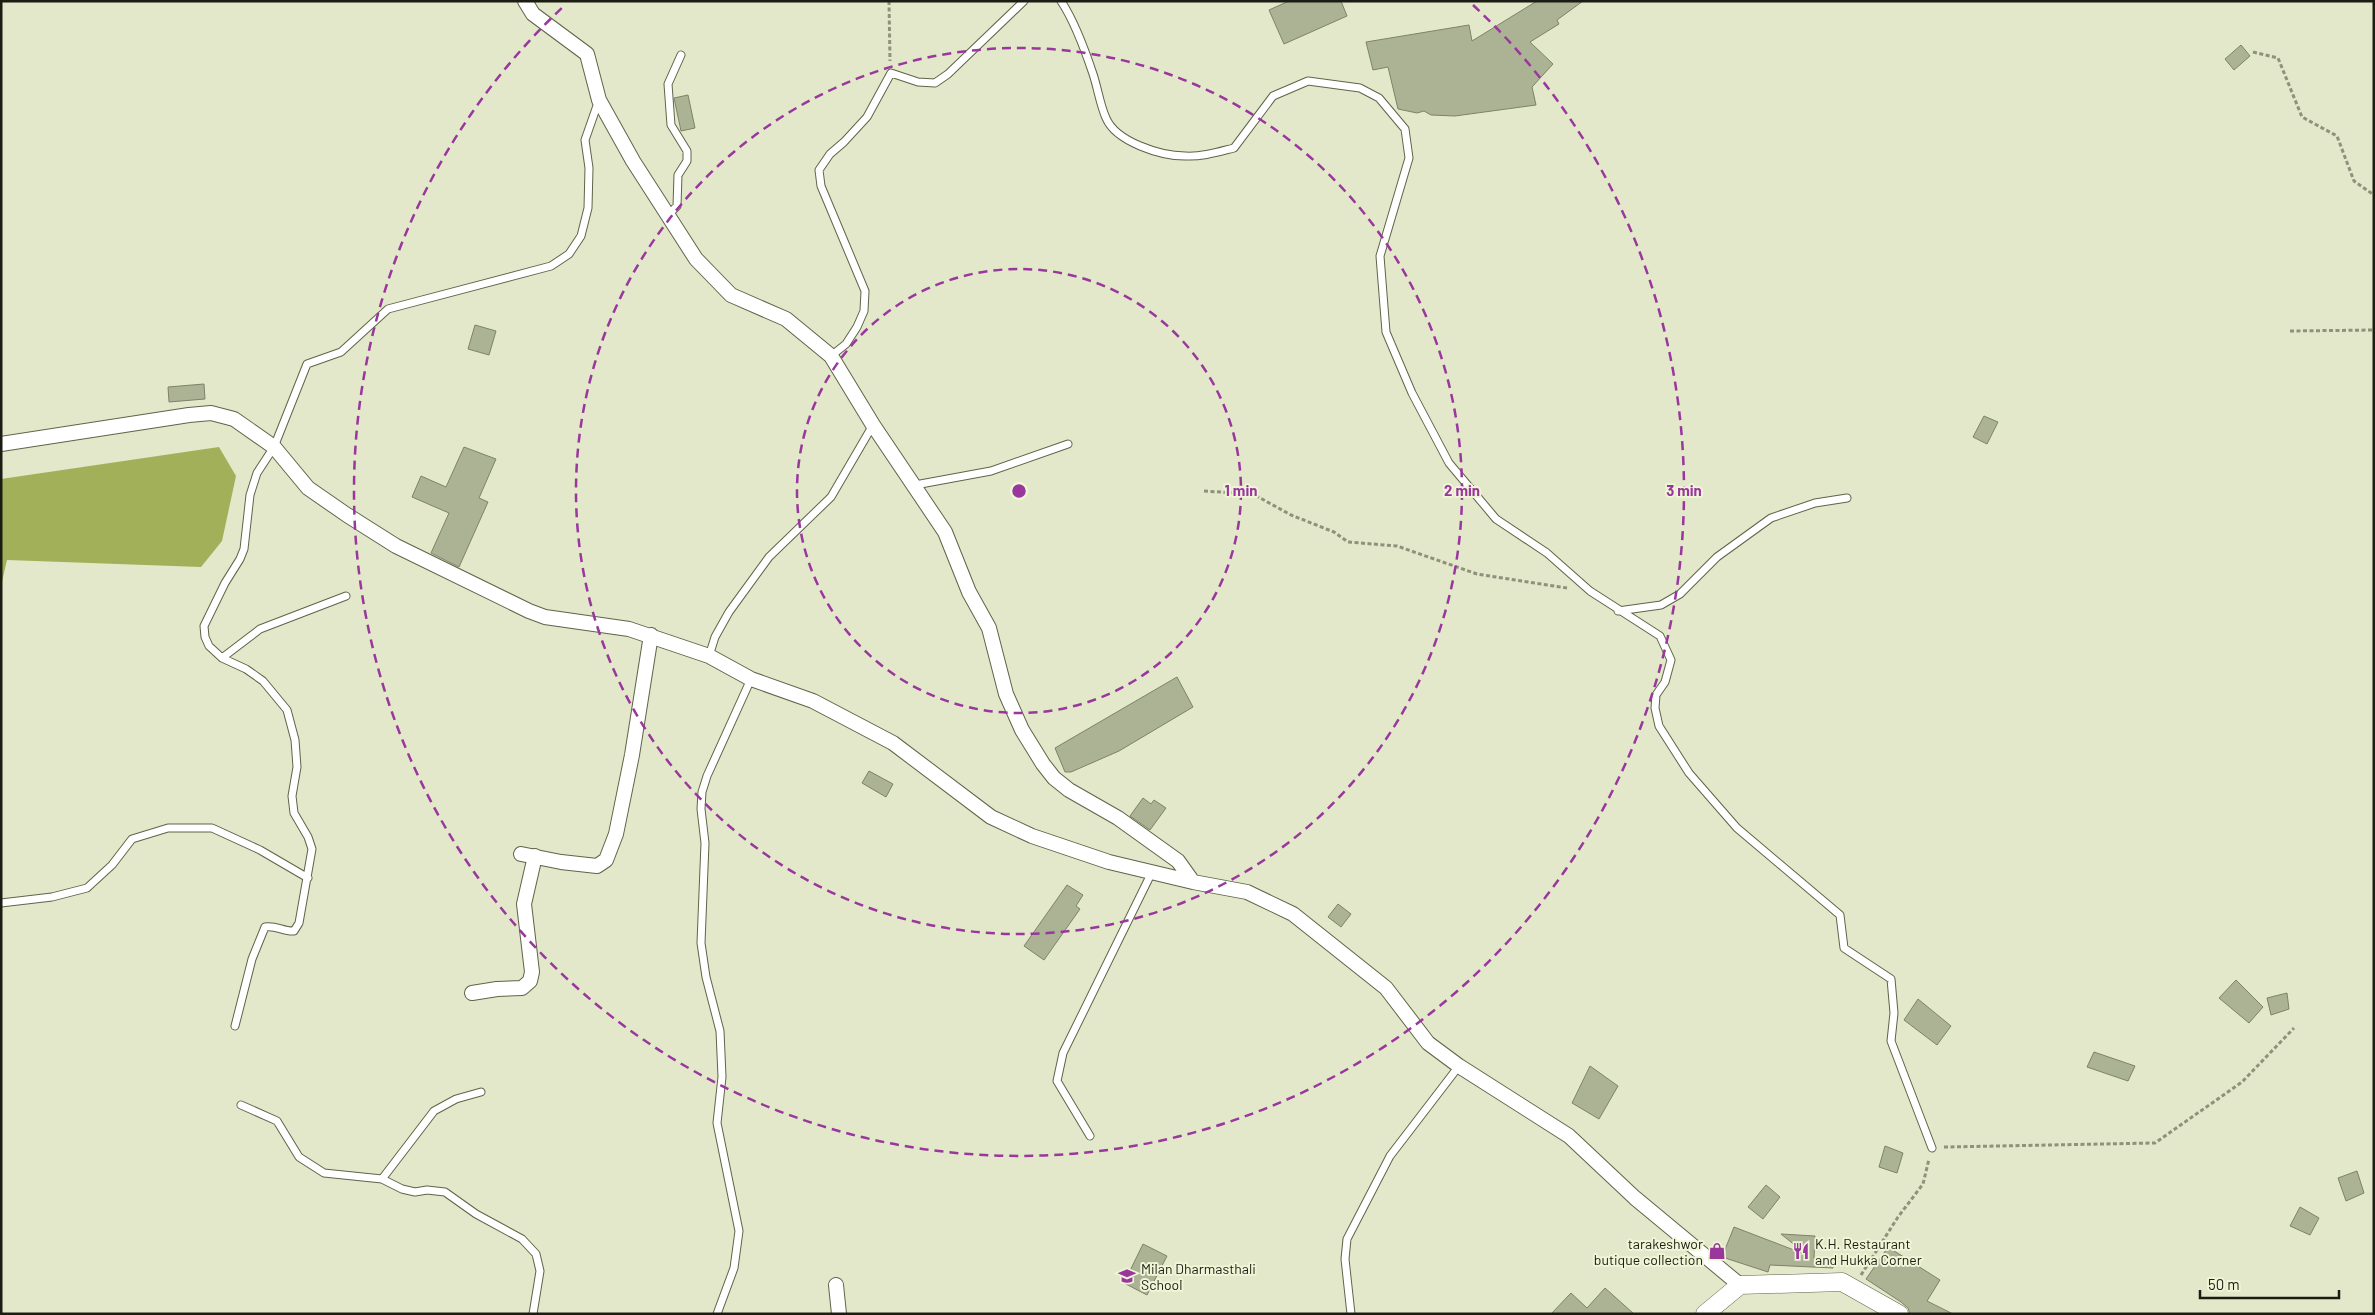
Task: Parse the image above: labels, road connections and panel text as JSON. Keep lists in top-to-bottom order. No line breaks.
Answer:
{"places":{"shop":["tarakeshwor butique collection"],"restaurant":["K.H. Restaurant and Hukka Corner"],"school or university":["Milan Dharmasthali School"]},"scale_bar":"50 m","rings":["1 min","2 min","3 min"]}
